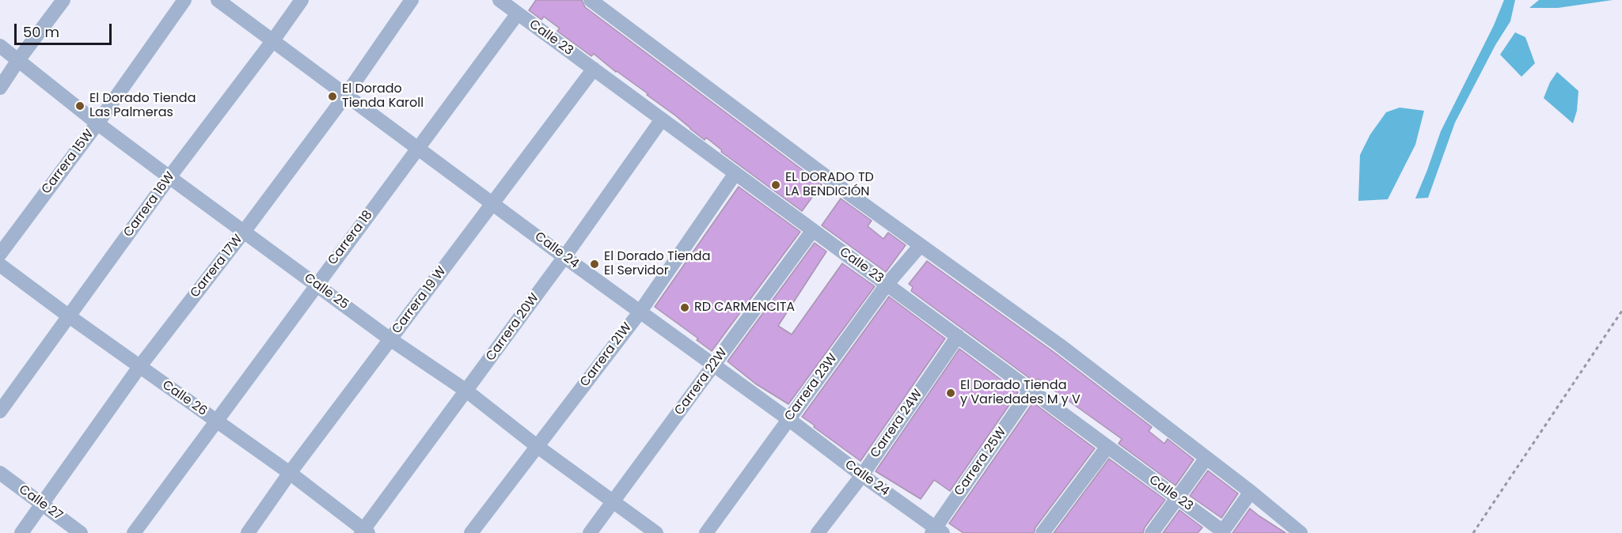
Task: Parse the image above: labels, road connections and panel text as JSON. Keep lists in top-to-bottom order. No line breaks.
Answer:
{"streets":{"street":["Calle 23","Carrera 15W","Carrera 16W","Carrera 18","Calle 24","Carrera 17W","Calle 25","Carrera 19 W","Carrera 20W","Carrera 21W","Carrera 22W","Carrera 23W","Calle 26","Carrera 24W","Carrera 25W","Calle 27"]},"crossings":[["Calle 23","Carrera 18"],["Calle 23","Carrera 19 W"],["Calle 23","Carrera 20W"],["Calle 23","Carrera 21W"],["Calle 23","Carrera 22W"],["Calle 23","Carrera 23W"],["Calle 23","Carrera 24W"],["Calle 23","Carrera 25W"],["Carrera 15W","Calle 25"],["Carrera 16W","Calle 24"],["Carrera 16W","Calle 25"],["Carrera 16W","Calle 26"],["Carrera 18","Calle 24"],["Carrera 18","Calle 25"],["Carrera 18","Calle 26"],["Calle 24","Carrera 17W"],["Calle 24","Carrera 19 W"],["Calle 24","Carrera 20W"],["Calle 24","Carrera 21W"],["Calle 24","Carrera 22W"],["Calle 24","Carrera 23W"],["Calle 24","Carrera 24W"],["Calle 24","Carrera 25W"],["Carrera 17W","Calle 25"],["Carrera 17W","Calle 26"],["Carrera 17W","Calle 27"],["Calle 25","Carrera 19 W"],["Calle 25","Carrera 20W"],["Calle 25","Carrera 21W"],["Calle 25","Carrera 22W"],["Carrera 19 W","Calle 26"],["Carrera 20W","Calle 26"]],"places":["El Dorado Tienda Karoll","El Dorado Tienda Las Palmeras","EL DORADO TD LA BENDICIÓN","El Dorado Tienda El Servidor","RD CARMENCITA","El Dorado Tienda y Variedades M y V"],"scale_bar":"50 m"}
